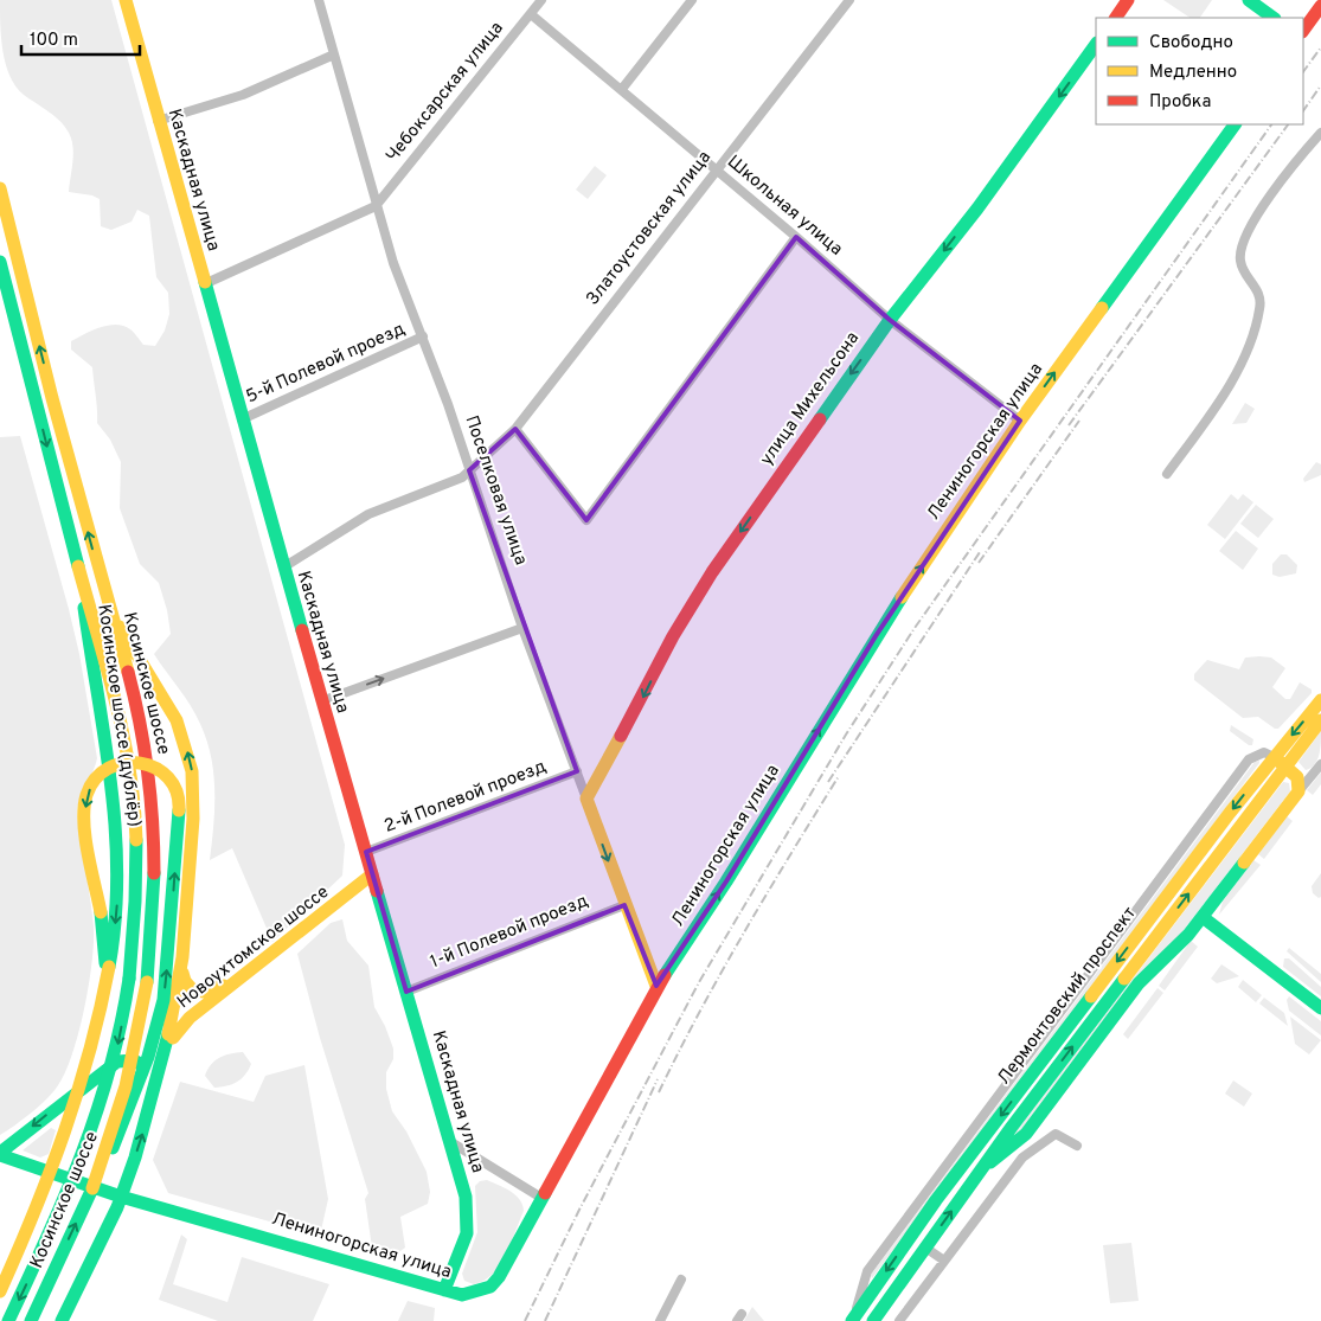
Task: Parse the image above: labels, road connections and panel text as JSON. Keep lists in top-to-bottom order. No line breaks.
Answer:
{"streets":{"main road":["Каскадная улица","улица Михельсона","Лениногорская улица","Поселковая улица","Косинское шоссе","Косинское шоссе (дублёр)","Новоухтомское шоссе","Лермонтовский проспект"],"street":["Чебоксарская улица","Школьная улица","Златоустовская улица","5-й Полевой проезд","2-й Полевой проезд","1-й Полевой проезд"]},"crossings":[["Чебоксарская улица","Школьная улица"],["Чебоксарская улица","Поселковая улица"],["Каскадная улица","Златоустовская улица"],["Каскадная улица","5-й Полевой проезд"],["Каскадная улица","Лениногорская улица"],["Каскадная улица","2-й Полевой проезд"],["Каскадная улица","1-й Полевой проезд"],["Каскадная улица","Новоухтомское шоссе"],["Школьная улица","Златоустовская улица"],["Школьная улица","улица Михельсона"],["Школьная улица","Лениногорская улица"],["Златоустовская улица","Поселковая улица"],["5-й Полевой проезд","Поселковая улица"],["улица Михельсона","Поселковая улица"],["Лениногорская улица","Поселковая улица"],["Лениногорская улица","Косинское шоссе (дублёр)"],["Поселковая улица","2-й Полевой проезд"],["Поселковая улица","1-й Полевой проезд"],["Косинское шоссе","Косинское шоссе (дублёр)"],["Косинское шоссе (дублёр)","Новоухтомское шоссе"]],"one_way":["улица Михельсона","Лениногорская улица"],"legend":["Свободно","Медленно","Пробка"],"scale_bar":"100 m"}
